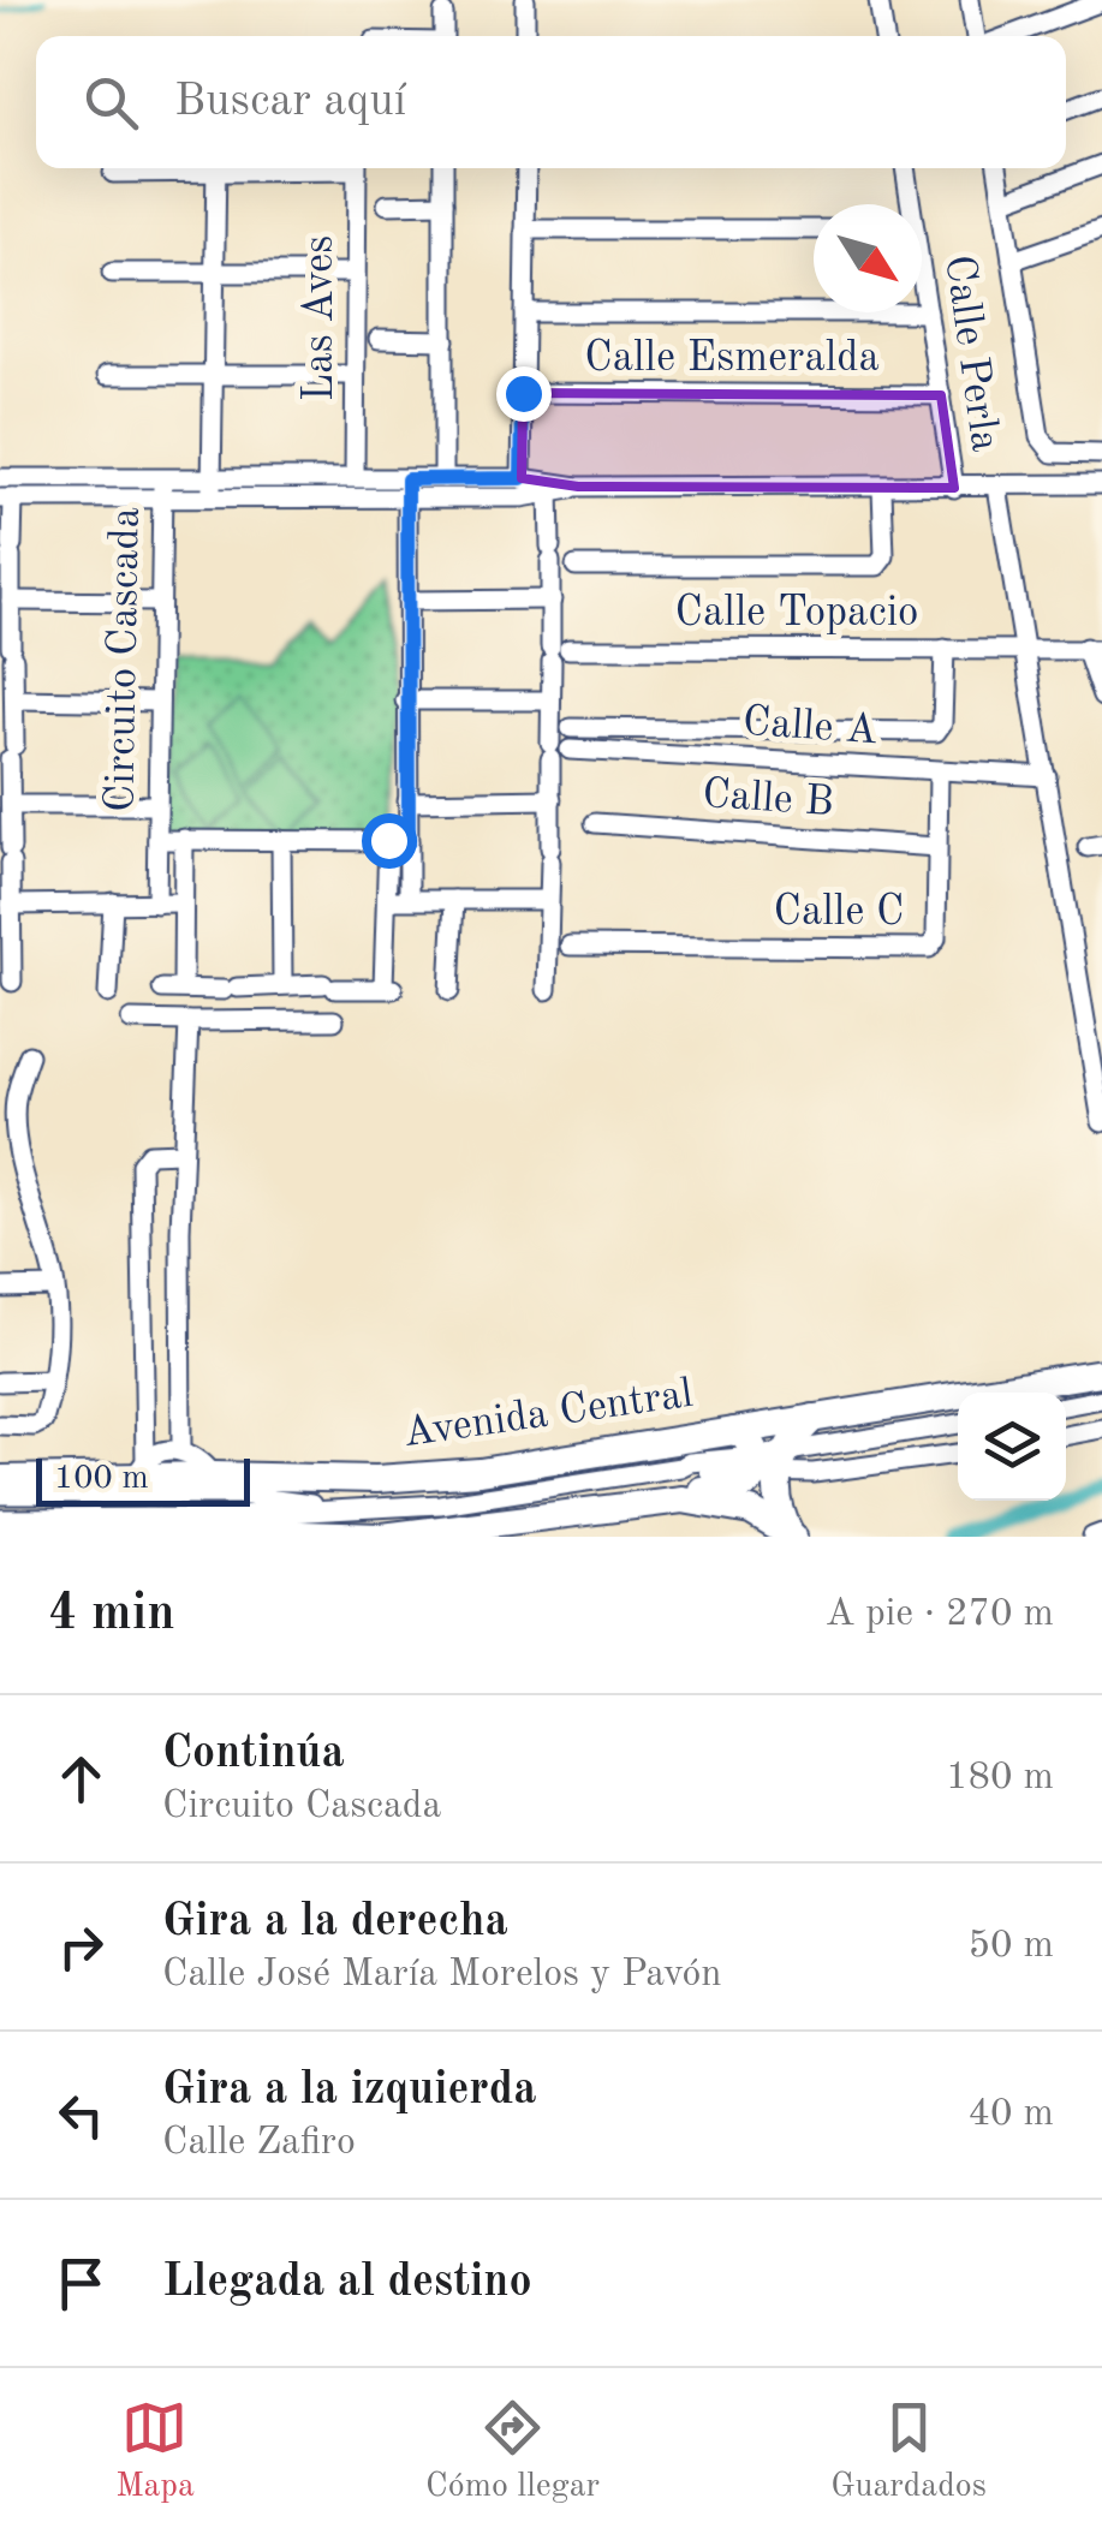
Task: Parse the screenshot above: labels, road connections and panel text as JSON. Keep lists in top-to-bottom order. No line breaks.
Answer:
{"streets":{"highway":["Avenida Central"],"street":["Las Aves","Calle Perla","Calle Esmeralda","Calle Topacio","Circuito Cascada","Calle A","Calle B","Calle C"]},"crossings":[["Calle Perla","Calle Esmeralda"],["Calle A","Calle C"],["Calle B","Calle C"]],"scale_bar":"100 m","north":"bottom right","page":{"search":"Buscar aquí","scale":"100 m","heading":["4 min","A pie · 270 m"],"list":[["Continúa","Circuito Cascada","180 m"],["Gira a la derecha","Calle José María Morelos y Pavón","50 m"],["Gira a la izquierda","Calle Zafiro","40 m"],"Llegada al destino"],"nav":["Mapa","Cómo llegar","Guardados"]}}
